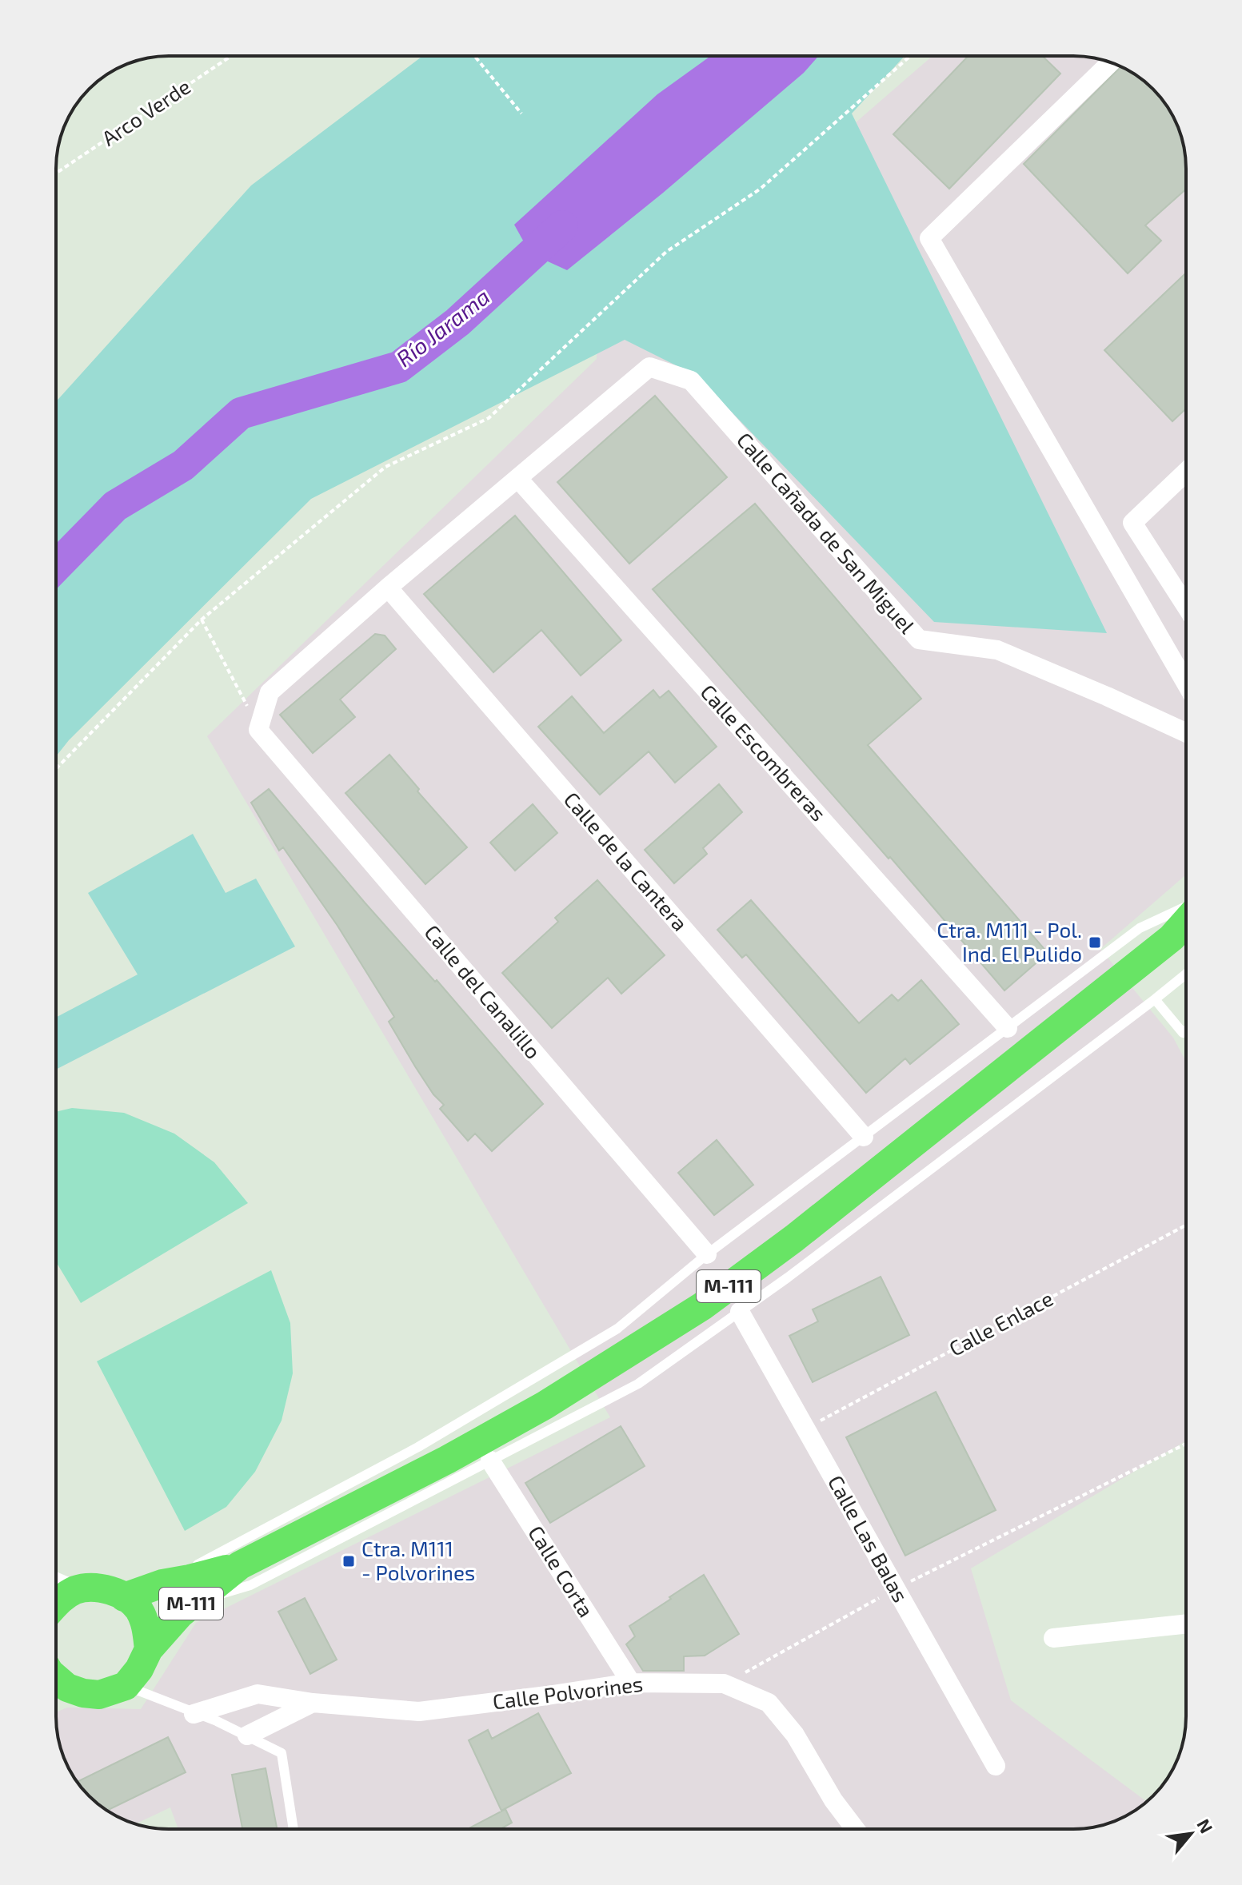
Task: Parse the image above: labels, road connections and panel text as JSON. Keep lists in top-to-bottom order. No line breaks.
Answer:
{"streets":{"main road":["M-111"],"street":["Calle Cañada de San Miguel","Calle Escombreras","Calle de la Cantera","Calle del Canalillo","Calle Las Balas","Calle Corta","Calle Polvorines"],"path":["Arco Verde","Calle Enlace"]},"crossings":[["Calle Cañada de San Miguel","Calle Escombreras"],["Calle Enlace","Calle Las Balas"],["Calle Corta","Calle Polvorines"]],"water":["Río Jarama"],"places":{"transit":["Ctra. M111 - Pol. Ind. El Pulido","Ctra. M111 - Polvorines"]},"north":"top right"}
